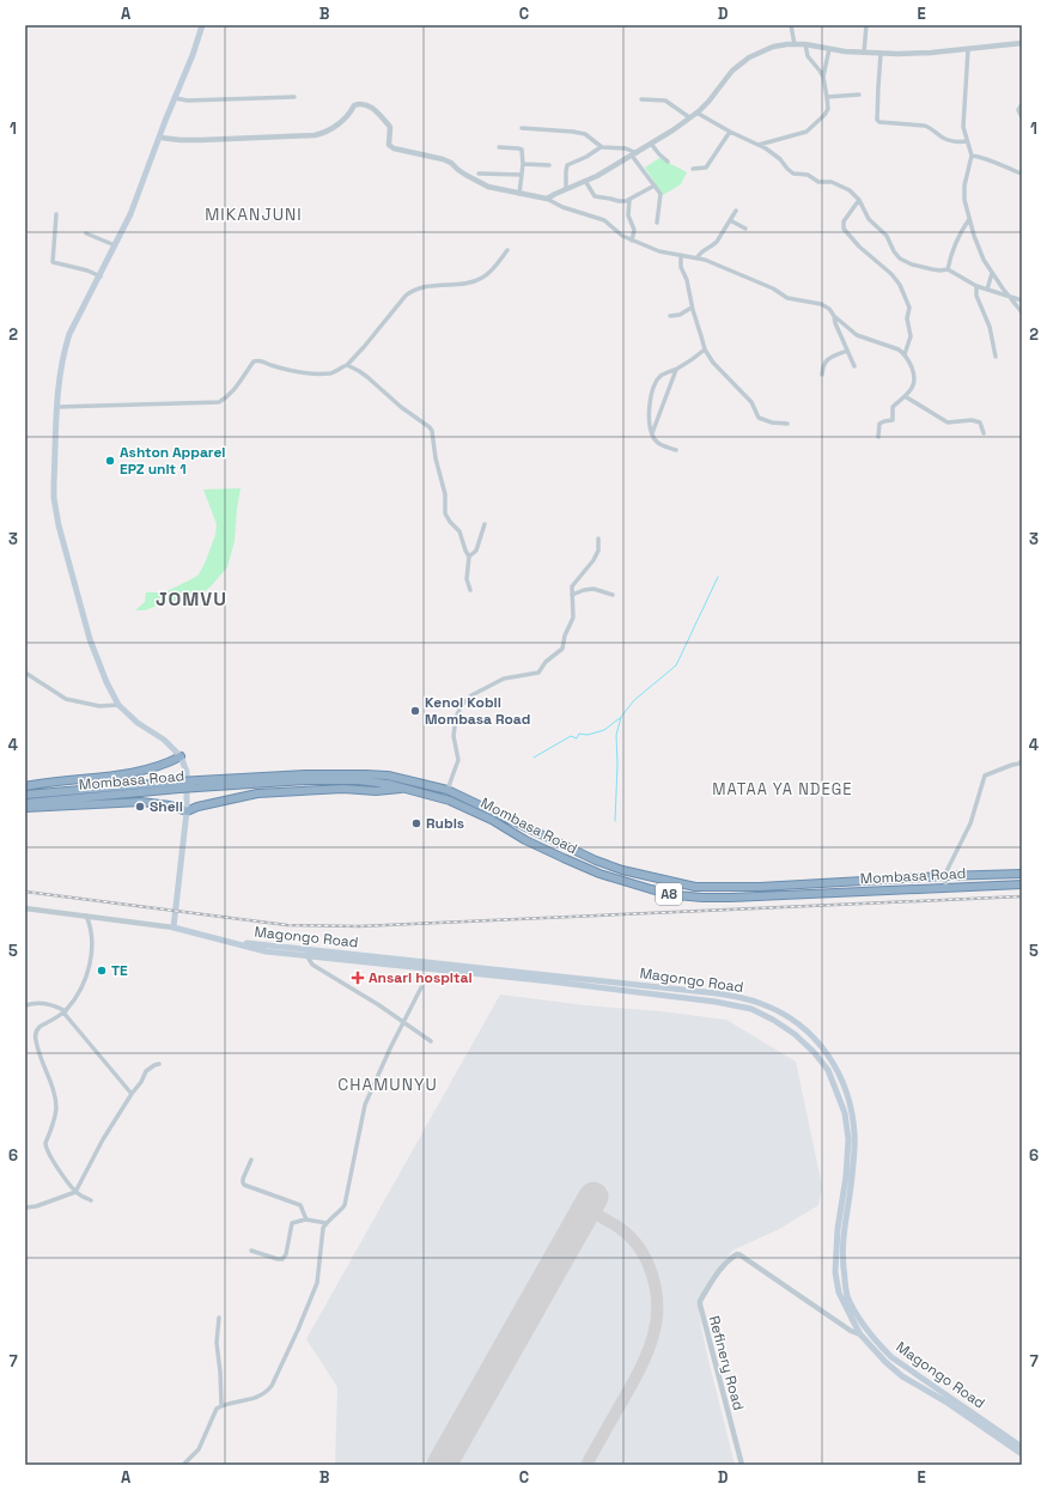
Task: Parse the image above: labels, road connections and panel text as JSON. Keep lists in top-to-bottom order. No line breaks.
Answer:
{"streets":{"highway":["Mombasa Road","A8"],"main road":["Magongo Road"],"street":["Refinery Road"]},"crossings":[["Magongo Road","Refinery Road"]],"districts":["MIKANJUNI","JOMVU","MATAA YA NDEGE","CHAMUNYU"],"places":{"other":["Ashton Apparel EPZ unit 1","Kenol Kobil Mombasa Road","Shell","Rubis","TE"],"health":["Ansari hospital"]},"grid":{"columns":["A","B","C","D","E"],"rows":["1","2","3","4","5","6","7"]}}
